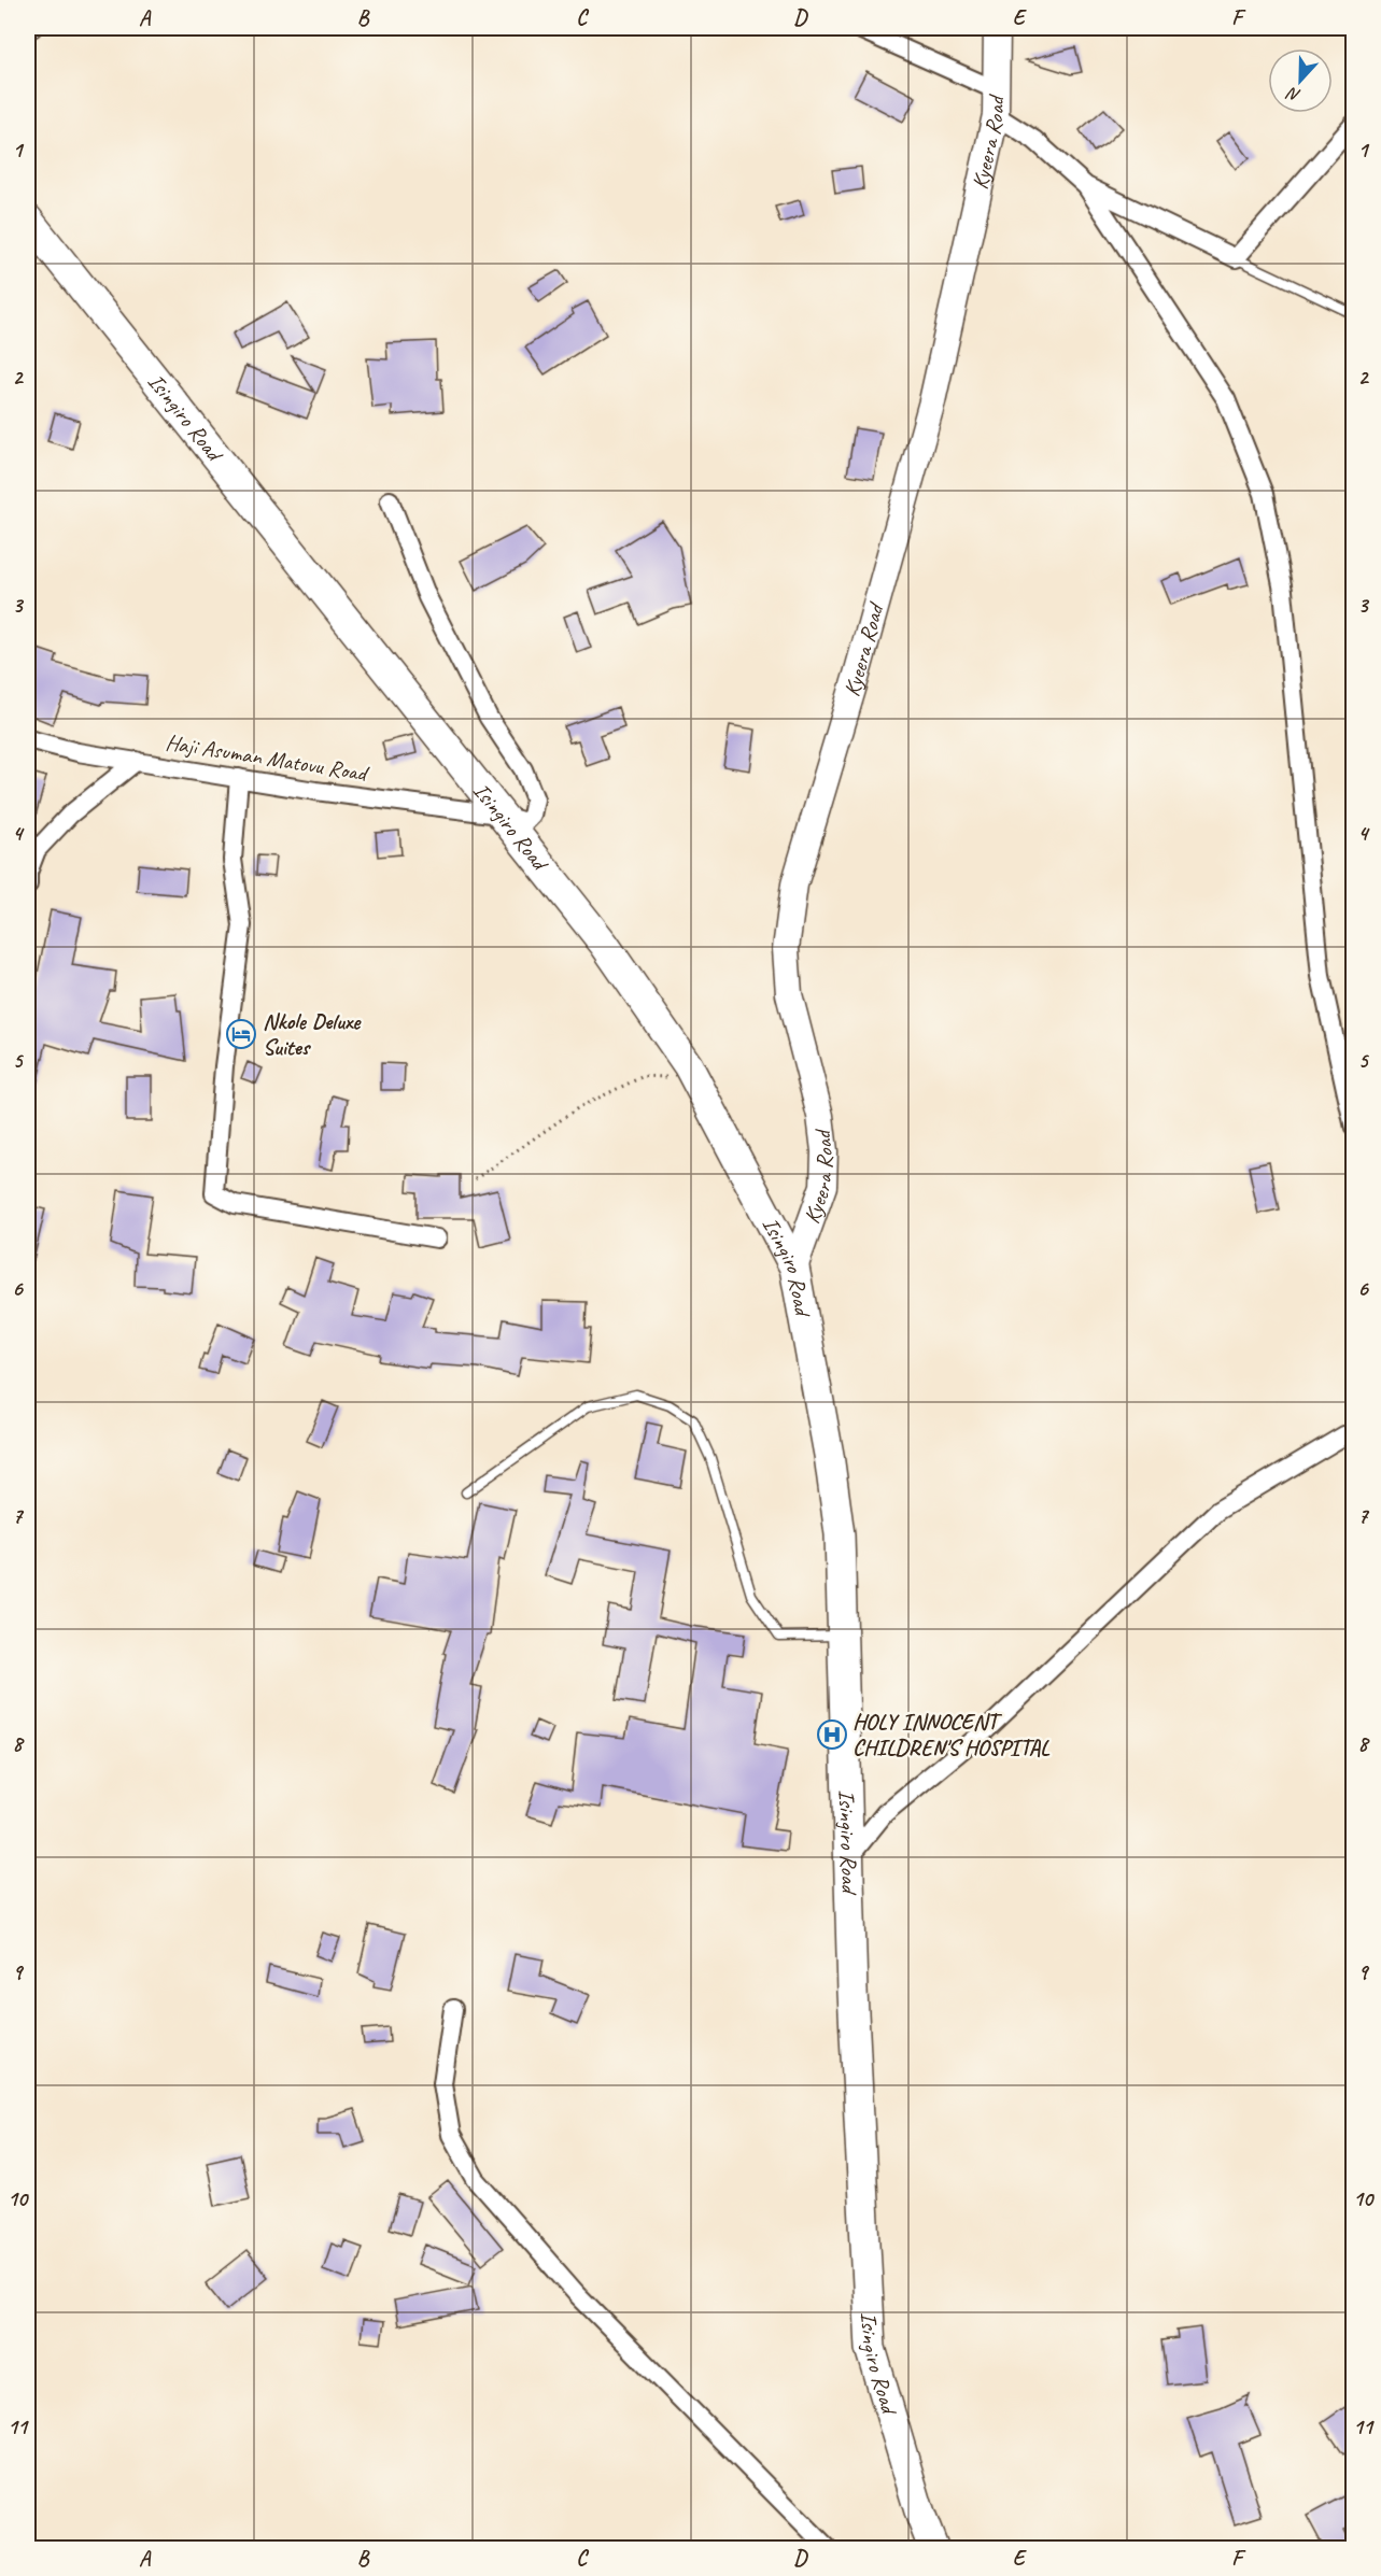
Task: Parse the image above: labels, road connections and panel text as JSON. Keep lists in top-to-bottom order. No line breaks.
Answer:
{"streets":{"main road":["Kyeera Road","Isingiro Road"],"street":["Haji Asuman Matovu Road"]},"crossings":[["Kyeera Road","Isingiro Road"],["Isingiro Road","Haji Asuman Matovu Road"]],"places":{"hotel":["Nkole Deluxe Suites"],"hospital":["HOLY INNOCENT CHILDREN'S HOSPITAL"]},"north":"bottom","grid":{"columns":["A","B","C","D","E","F"],"rows":["1","2","3","4","5","6","7","8","9","10","11"]}}
